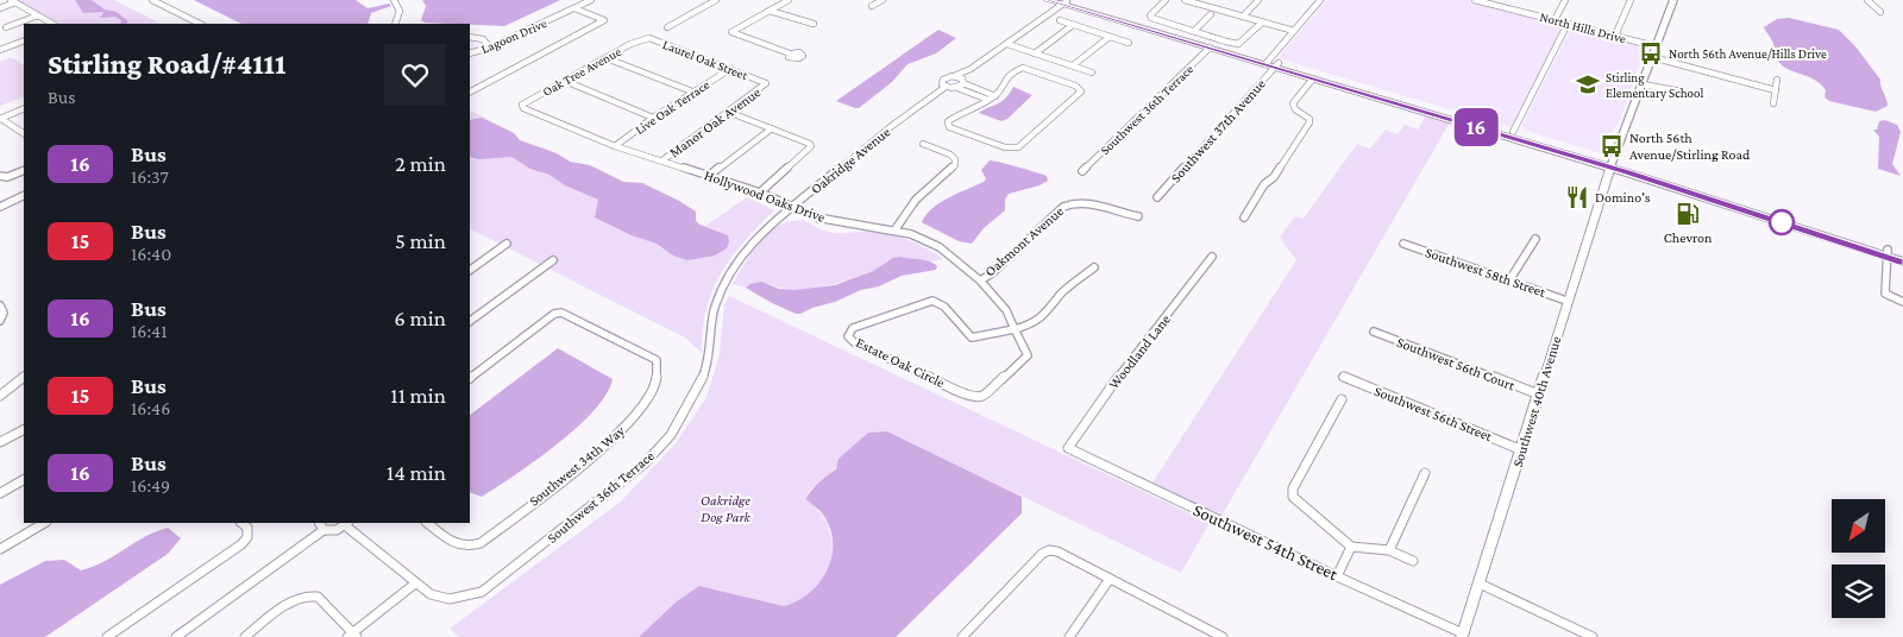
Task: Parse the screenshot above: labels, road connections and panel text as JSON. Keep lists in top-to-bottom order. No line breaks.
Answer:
{"streets":{"street":["North Hills Drive","Lagoon Drive","Laurel Oak Street","Oak Tree Avenue","Live Oak Terrace","Southwest 36th Terrace","Manor Oak Avenue","Southwest 37th Avenue","Oakridge Avenue","Hollywood Oaks Drive","Oakmont Avenue","Southwest 58th Street","Woodland Lane","Estate Oak Circle","Southwest 56th Court","Southwest 40th Avenue","Southwest 56th Street","Southwest 34th Way","Southwest 54th Street"]},"crossings":[["North Hills Drive","Southwest 40th Avenue"],["Laurel Oak Street","Oak Tree Avenue"],["Laurel Oak Street","Live Oak Terrace"],["Laurel Oak Street","Manor Oak Avenue"],["Oak Tree Avenue","Hollywood Oaks Drive"],["Live Oak Terrace","Hollywood Oaks Drive"],["Southwest 36th Terrace","Oakridge Avenue"],["Manor Oak Avenue","Hollywood Oaks Drive"],["Oakridge Avenue","Hollywood Oaks Drive"],["Hollywood Oaks Drive","Oakmont Avenue"],["Hollywood Oaks Drive","Estate Oak Circle"],["Southwest 58th Street","Southwest 40th Avenue"],["Woodland Lane","Southwest 54th Street"],["Southwest 56th Court","Southwest 40th Avenue"],["Southwest 40th Avenue","Southwest 56th Street"],["Southwest 40th Avenue","Southwest 54th Street"]],"parks":["Oakridge Dog Park"],"places":{"bus stop":["North 56th Avenue/Hills Drive","North 56th Avenue/Stirling Road"],"school or university":["Stirling Elementary School"],"restaurant":["Domino's"],"fuel station":["Chevron"]},"lines":["bus line 16"],"north":"bottom left","page":{"on_map":"16","heading":["Stirling Road/#4111","Bus"],"list":[{"mark":"16","name":"Bus","note":"16:37","value":"2 min"},{"mark":"15","name":"Bus","note":"16:40","value":"5 min"},{"mark":"16","name":"Bus","note":"16:41","value":"6 min"},{"mark":"15","name":"Bus","note":"16:46","value":"11 min"},{"mark":"16","name":"Bus","note":"16:49","value":"14 min"}]}}
